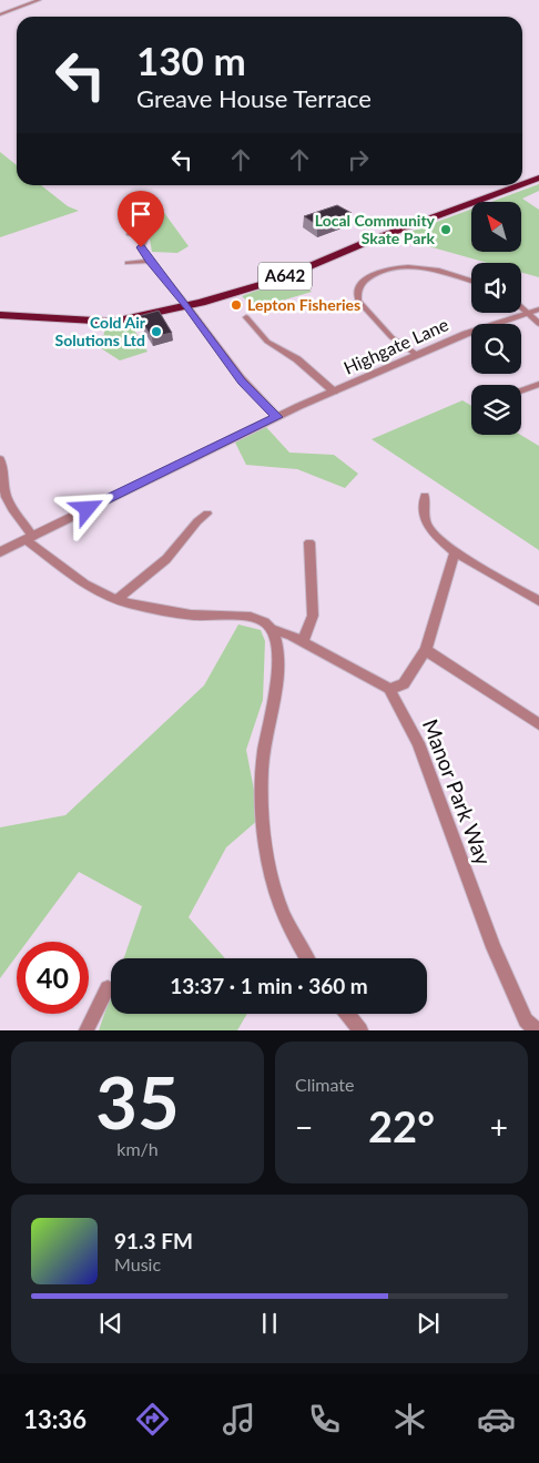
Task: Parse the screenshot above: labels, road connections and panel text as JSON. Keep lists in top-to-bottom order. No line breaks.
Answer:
{"streets":{"highway":["A642"],"street":["Highgate Lane","Manor Park Way"]},"places":["Local Community Skate Park","Lepton Fisheries","Cold Air Solutions Ltd"],"north":"top left","page":{"turn":["130 m","Greave House Terrace"],"limit":"40","trip":"13:37 · 1 min · 360 m","tile":[["35","km/h"],"Climate"],"heat":["−","22°","+"],"song":["91.3 FM","Music"],"tabs":"13:36"}}
